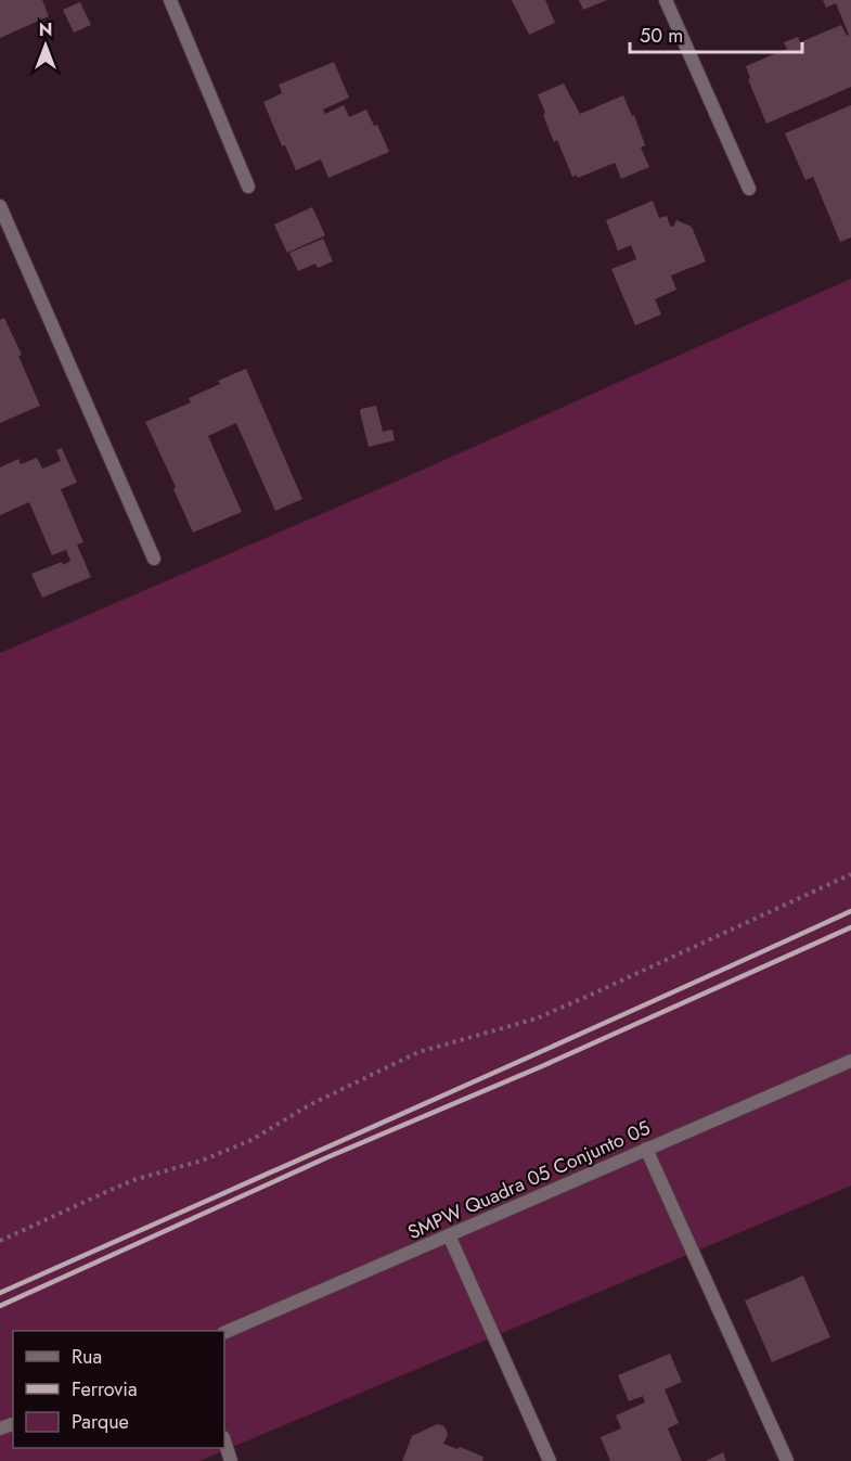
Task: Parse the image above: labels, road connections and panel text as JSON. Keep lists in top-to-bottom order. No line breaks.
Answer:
{"streets":{"street":["SMPW Quadra 05 Conjunto 05"]},"legend":["Rua","Ferrovia","Parque"],"scale_bar":"50 m","north":"top"}
